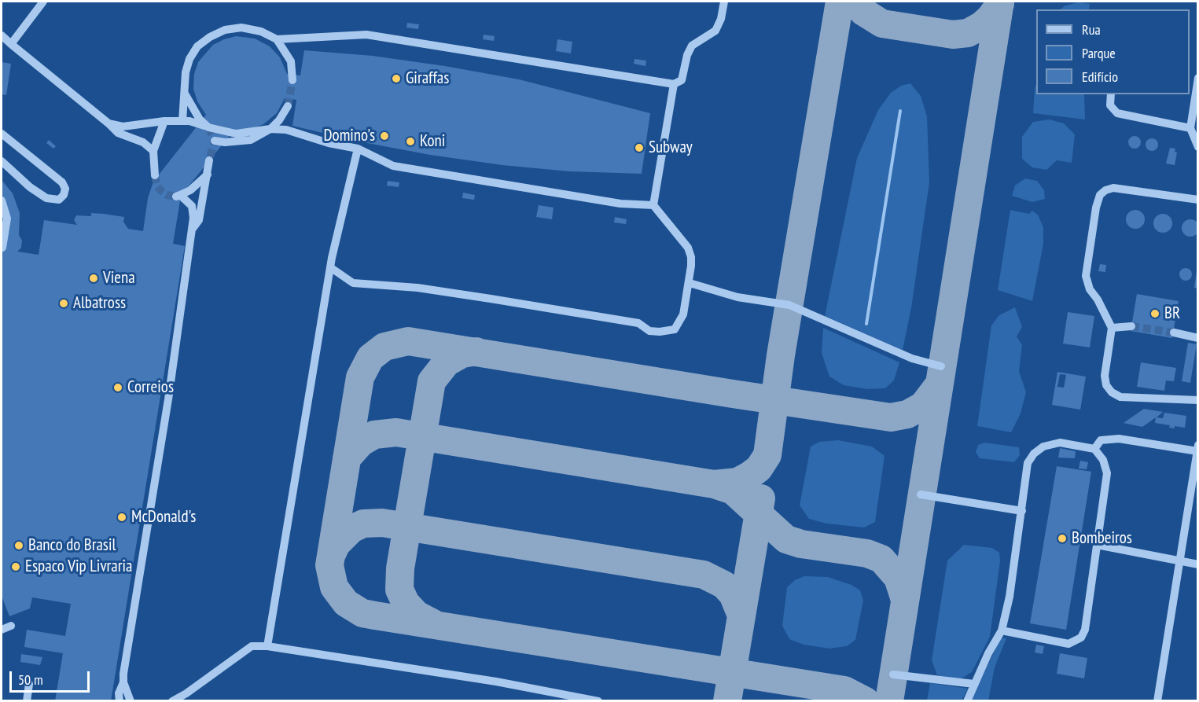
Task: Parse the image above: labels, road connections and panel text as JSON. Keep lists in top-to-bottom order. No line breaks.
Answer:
{"places":["Giraffas","Domino's","Koni","Subway","Viena","Albatross","BR","Correios","McDonald's","Bombeiros","Banco do Brasil","Espaco Vip Livraria"],"legend":["Rua","Parque","Edifício"],"scale_bar":"50 m"}
